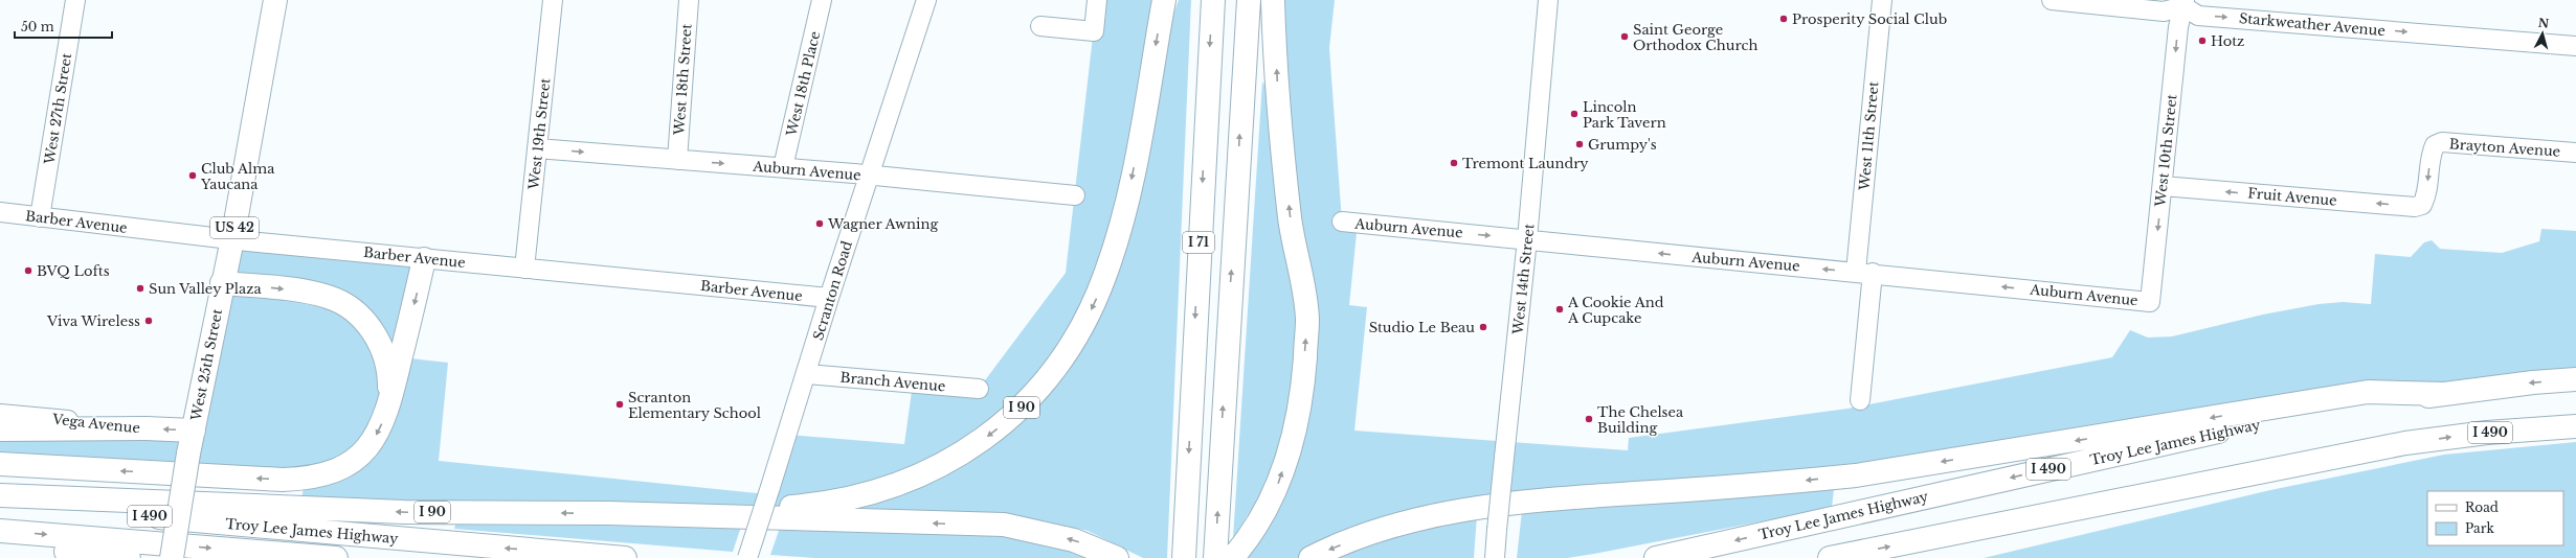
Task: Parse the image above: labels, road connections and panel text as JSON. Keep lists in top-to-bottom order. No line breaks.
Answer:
{"streets":{"main road":["US 42","I 71","West 25th Street","I 90","Vega Avenue","I 490","Troy Lee James Highway"],"street":["Starkweather Avenue","West 18th Street","West 18th Place","West 27th Street","West 19th Street","West 11th Street","Brayton Avenue","West 10th Street","Auburn Avenue","Fruit Avenue","Barber Avenue","West 14th Street","Scranton Road","Branch Avenue"]},"crossings":[["Starkweather Avenue","West 10th Street"],["West 18th Street","Auburn Avenue"],["West 18th Place","Auburn Avenue"],["West 27th Street","Barber Avenue"],["West 19th Street","Auburn Avenue"],["West 19th Street","Barber Avenue"],["West 11th Street","Auburn Avenue"],["Brayton Avenue","Fruit Avenue"],["West 10th Street","Auburn Avenue"],["West 10th Street","Fruit Avenue"],["Auburn Avenue","West 14th Street"],["Auburn Avenue","Scranton Road"],["Barber Avenue","Scranton Road"],["Barber Avenue","West 25th Street"],["Scranton Road","Branch Avenue"],["West 25th Street","Vega Avenue"]],"one_way":["Starkweather Avenue","West 10th Street","Fruit Avenue"],"places":["Prosperity Social Club","Saint George Orthodox Church","Hotz","Lincoln Park Tavern","Grumpy's","Tremont Laundry","Club Alma Yaucana","Wagner Awning","BVQ Lofts","Sun Valley Plaza","A Cookie And A Cupcake","Viva Wireless","Studio Le Beau","Scranton Elementary School","The Chelsea Building"],"legend":["Road","Park"],"scale_bar":"50 m","north":"top"}
